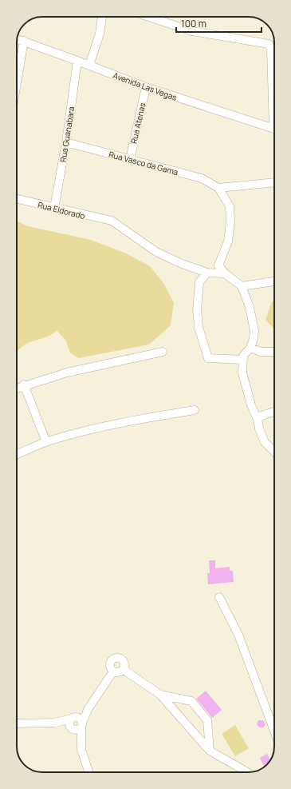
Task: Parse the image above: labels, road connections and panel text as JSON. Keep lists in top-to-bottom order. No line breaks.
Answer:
{"streets":{"street":["Avenida Las Vegas","Rua Atenas","Rua Guanabara","Rua Vasco da Gama","Rua Eldorado"]},"crossings":[["Avenida Las Vegas","Rua Atenas"],["Avenida Las Vegas","Rua Guanabara"],["Rua Atenas","Rua Vasco da Gama"],["Rua Guanabara","Rua Vasco da Gama"],["Rua Guanabara","Rua Eldorado"]],"scale_bar":"100 m"}
